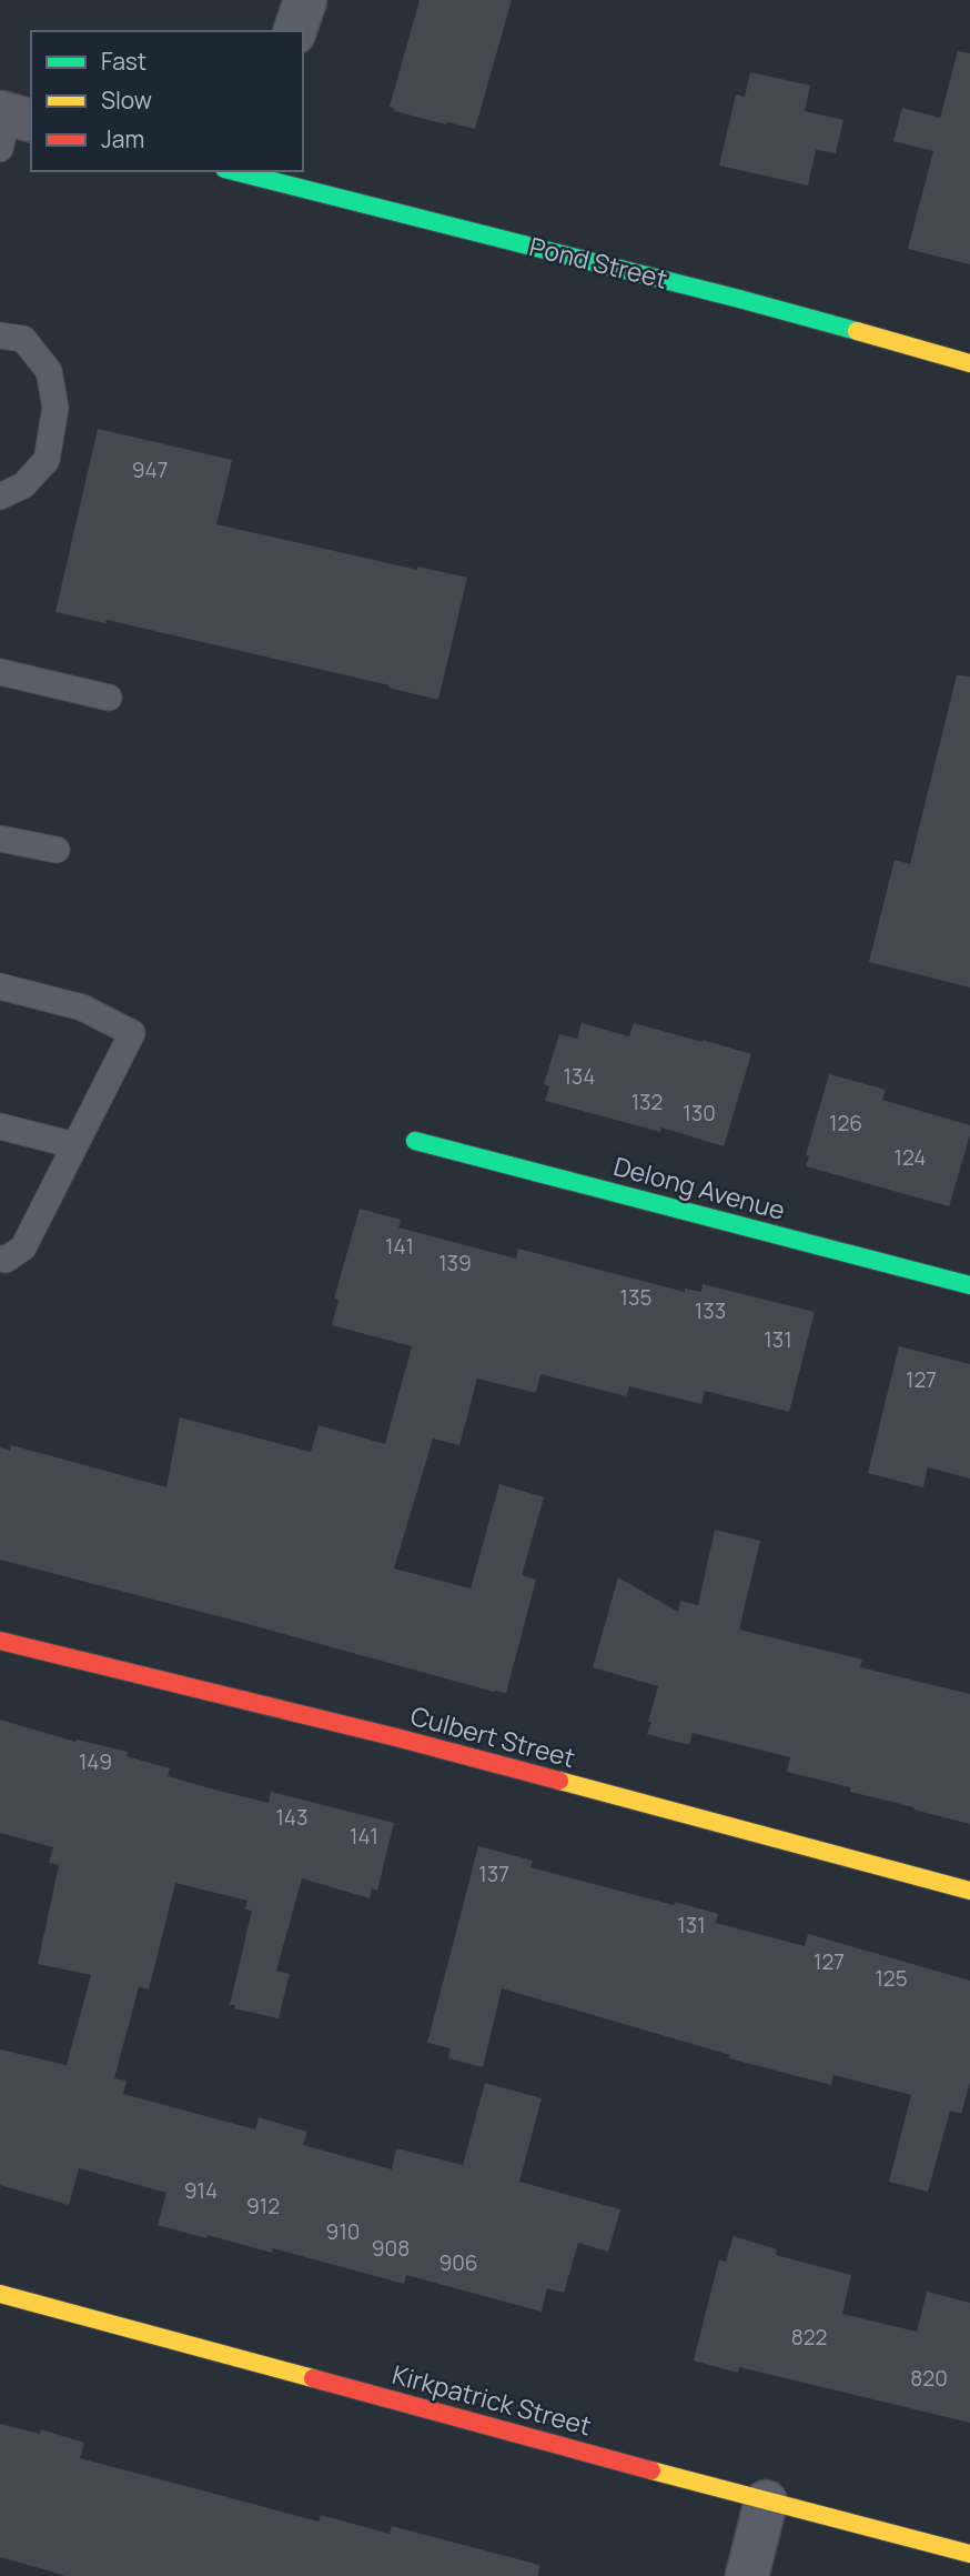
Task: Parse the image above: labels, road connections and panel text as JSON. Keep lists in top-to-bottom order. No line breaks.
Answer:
{"streets":{"street":["Pond Street","Delong Avenue","Culbert Street","Kirkpatrick Street"]},"house_numbers":["947","134","132","130","126","124","141","139","135","133","131","127","149","143","141","137","131","127","125","914","912","910","908","906","822","820"],"legend":["Fast","Slow","Jam"]}
